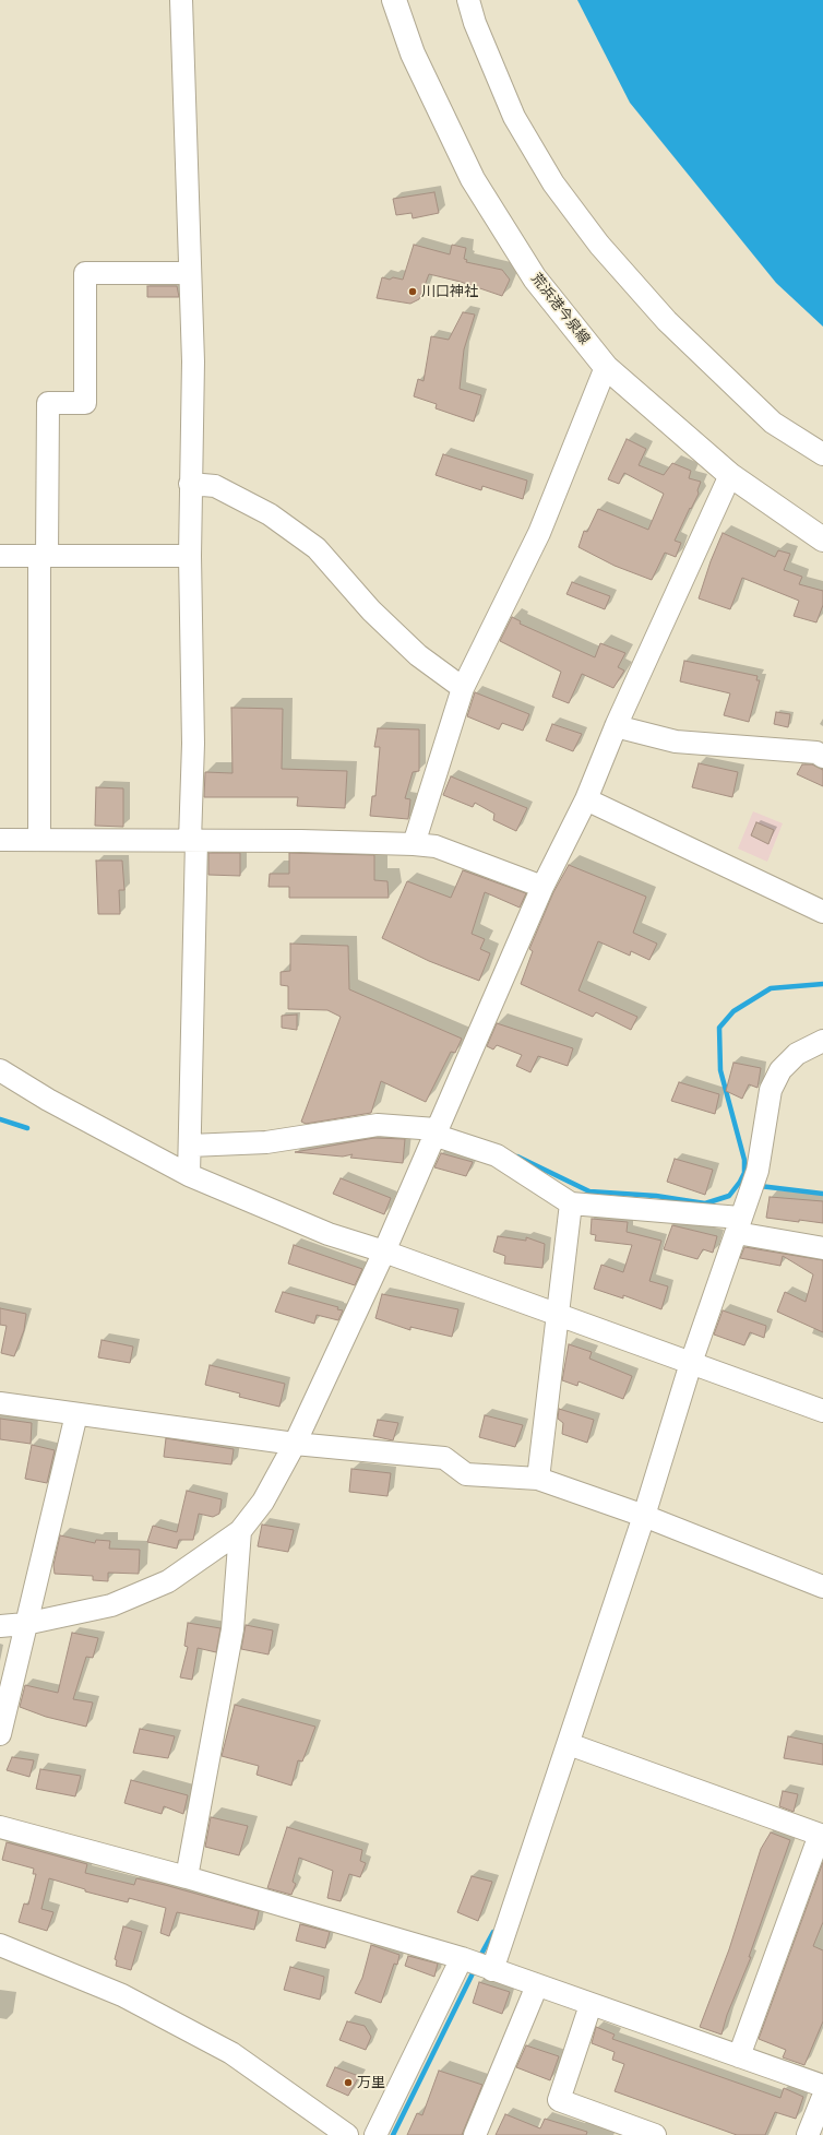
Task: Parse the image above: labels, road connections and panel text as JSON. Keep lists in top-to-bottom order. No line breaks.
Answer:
{"streets":{"main road":["荒浜港今泉線"]},"places":["川口神社","万里"]}
